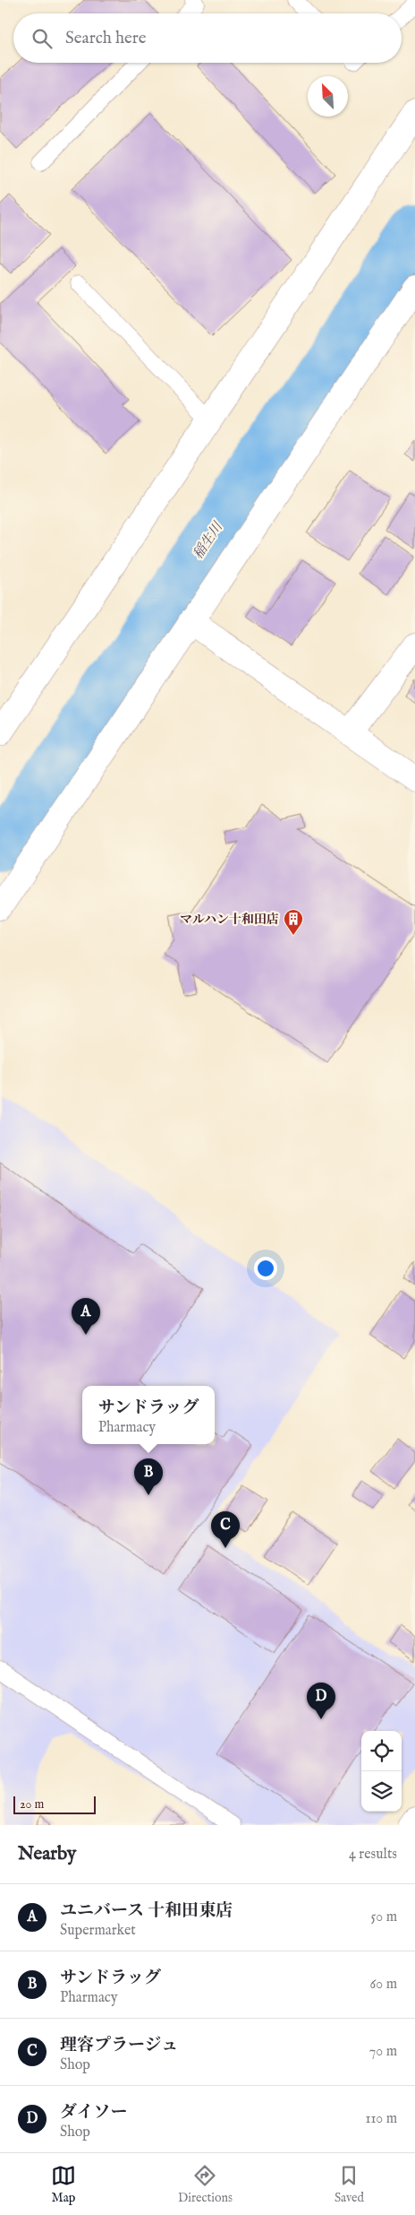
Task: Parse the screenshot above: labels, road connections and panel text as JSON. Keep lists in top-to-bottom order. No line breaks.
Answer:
{"water":["稲生川"],"places":{"building":["マルハン十和田店"]},"scale_bar":"20 m","north":"top left","page":{"search":"Search here","pins":["A","B","C","D"],"popup":["サンドラッグ","Pharmacy"],"scale":"20 m","heading":["Nearby","4 results"],"list":[{"mark":"A","name":"ユニバース 十和田東店","note":"Supermarket","value":"50 m"},{"mark":"B","name":"サンドラッグ","note":"Pharmacy","value":"60 m"},{"mark":"C","name":"理容プラージュ","note":"Shop","value":"70 m"},{"mark":"D","name":"ダイソー","note":"Shop","value":"110 m"}],"nav":["Map","Directions","Saved"]}}
